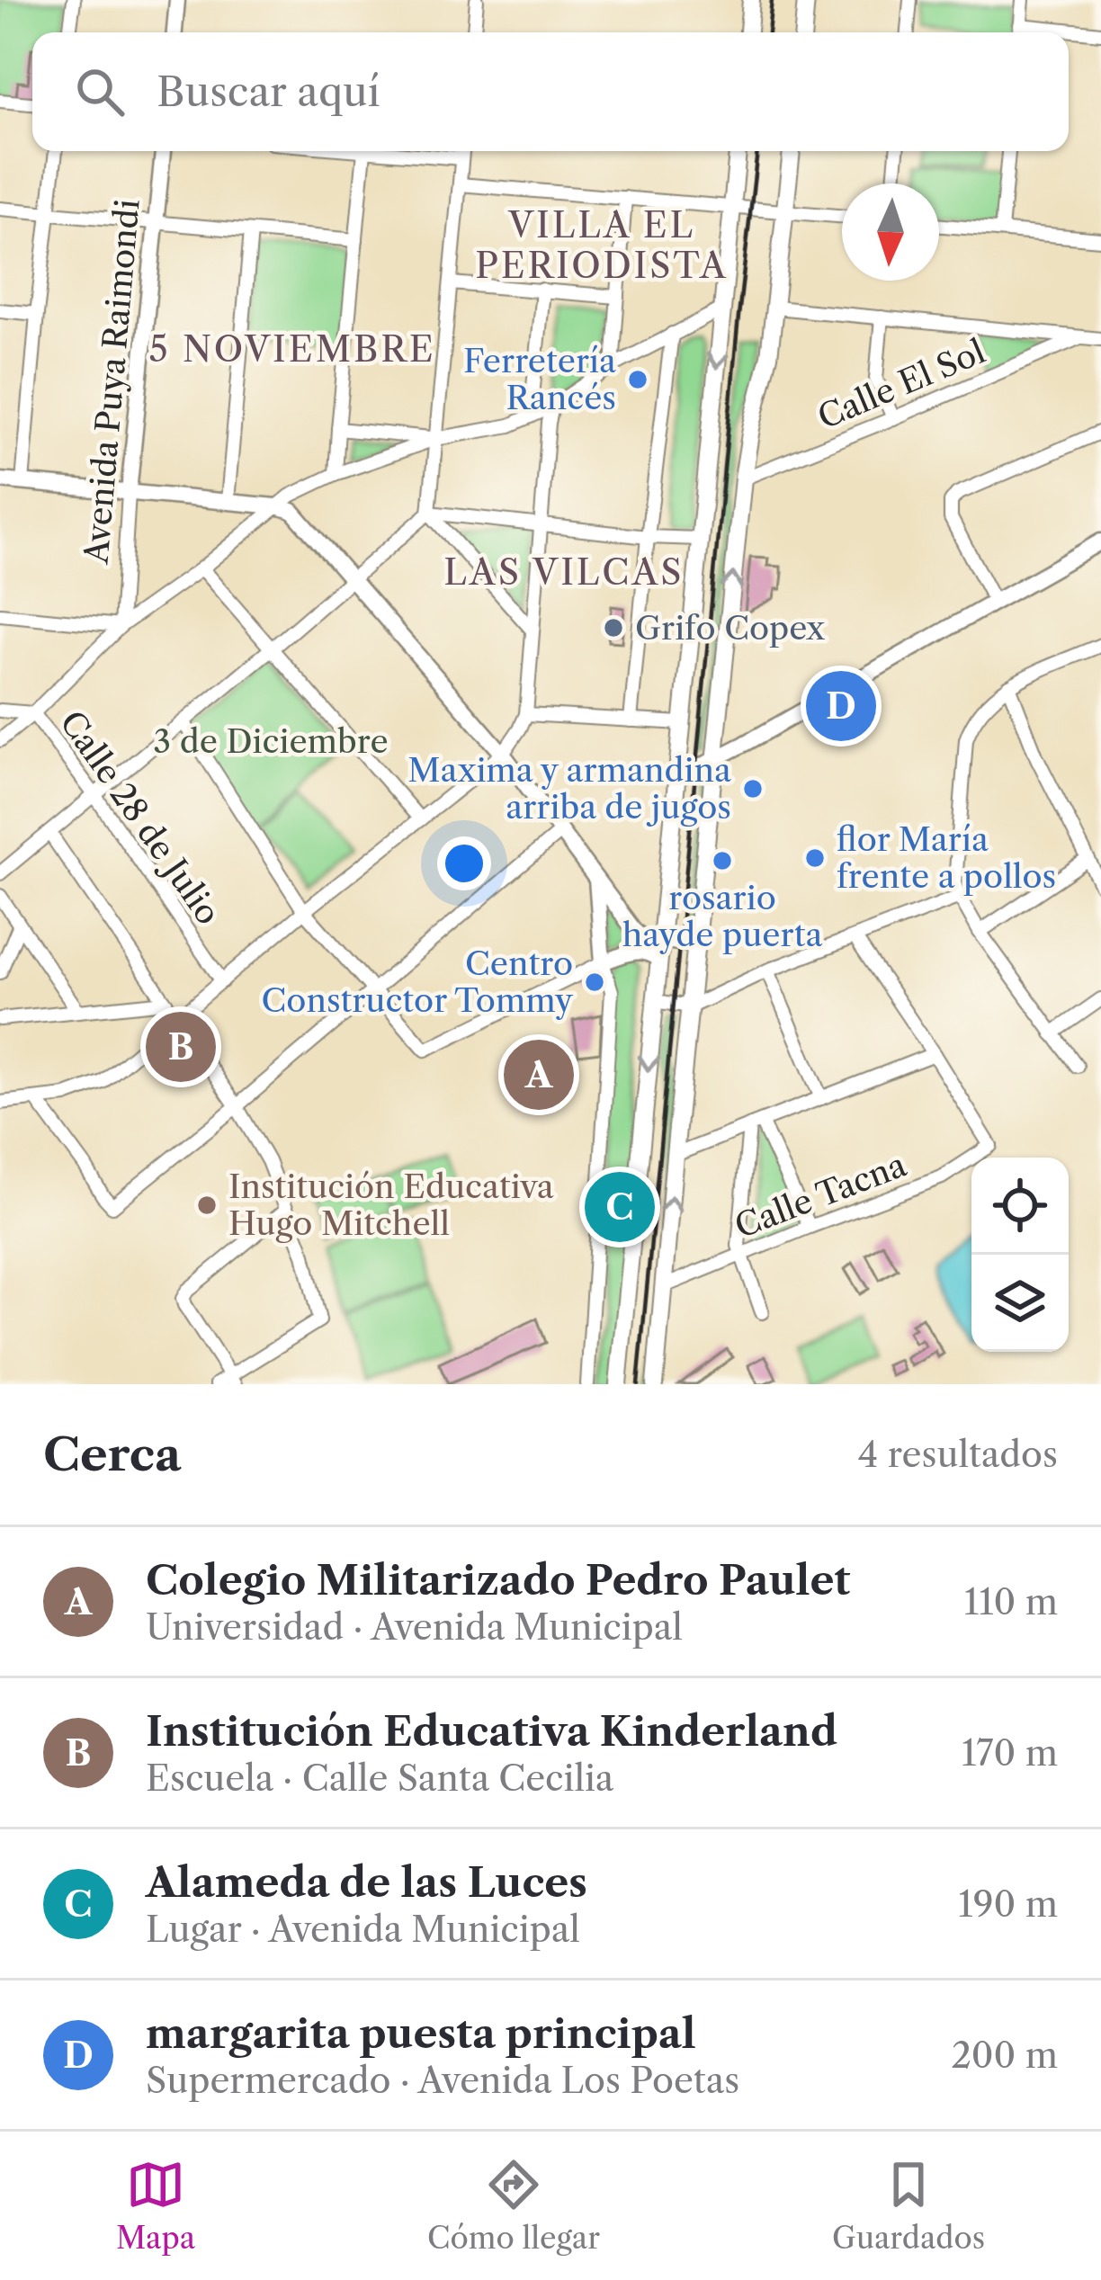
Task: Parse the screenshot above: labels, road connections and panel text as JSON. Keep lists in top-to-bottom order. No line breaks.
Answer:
{"streets":{"street":["Avenida Puya Raimondi","Calle El Sol","Calle 28 de Julio","Calle Tacna"]},"districts":["VILLA EL PERIODISTA","5 NOVIEMBRE","LAS VILCAS"],"parks":["3 de Diciembre"],"places":["Ferretería Rancés","Grifo Copex","Maxima y armandina arriba de jugos","flor María frente a pollos","rosario hayde puerta","Centro Constructor Tommy","Institución Educativa Hugo Mitchell"],"north":"bottom","page":{"search":"Buscar aquí","pins":["D","B","A","C"],"heading":["Cerca","4 resultados"],"list":[{"mark":"A","name":"Colegio Militarizado Pedro Paulet","note":"Universidad · Avenida Municipal","value":"110 m"},{"mark":"B","name":"Institución Educativa Kinderland","note":"Escuela · Calle Santa Cecilia","value":"170 m"},{"mark":"C","name":"Alameda de las Luces","note":"Lugar · Avenida Municipal","value":"190 m"},{"mark":"D","name":"margarita puesta principal","note":"Supermercado · Avenida Los Poetas","value":"200 m"}],"nav":["Mapa","Cómo llegar","Guardados"]}}
